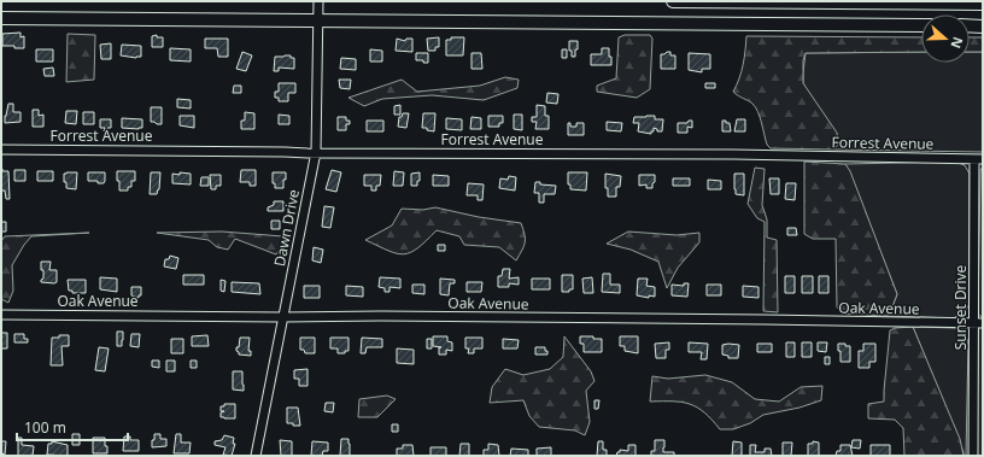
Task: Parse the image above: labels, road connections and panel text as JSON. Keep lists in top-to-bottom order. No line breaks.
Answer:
{"streets":{"street":["Forrest Avenue","Dawn Drive","Oak Avenue","Sunset Drive"]},"crossings":[["Forrest Avenue","Dawn Drive"],["Forrest Avenue","Sunset Drive"],["Dawn Drive","Oak Avenue"],["Oak Avenue","Sunset Drive"]],"scale_bar":"100 m","north":"right"}
